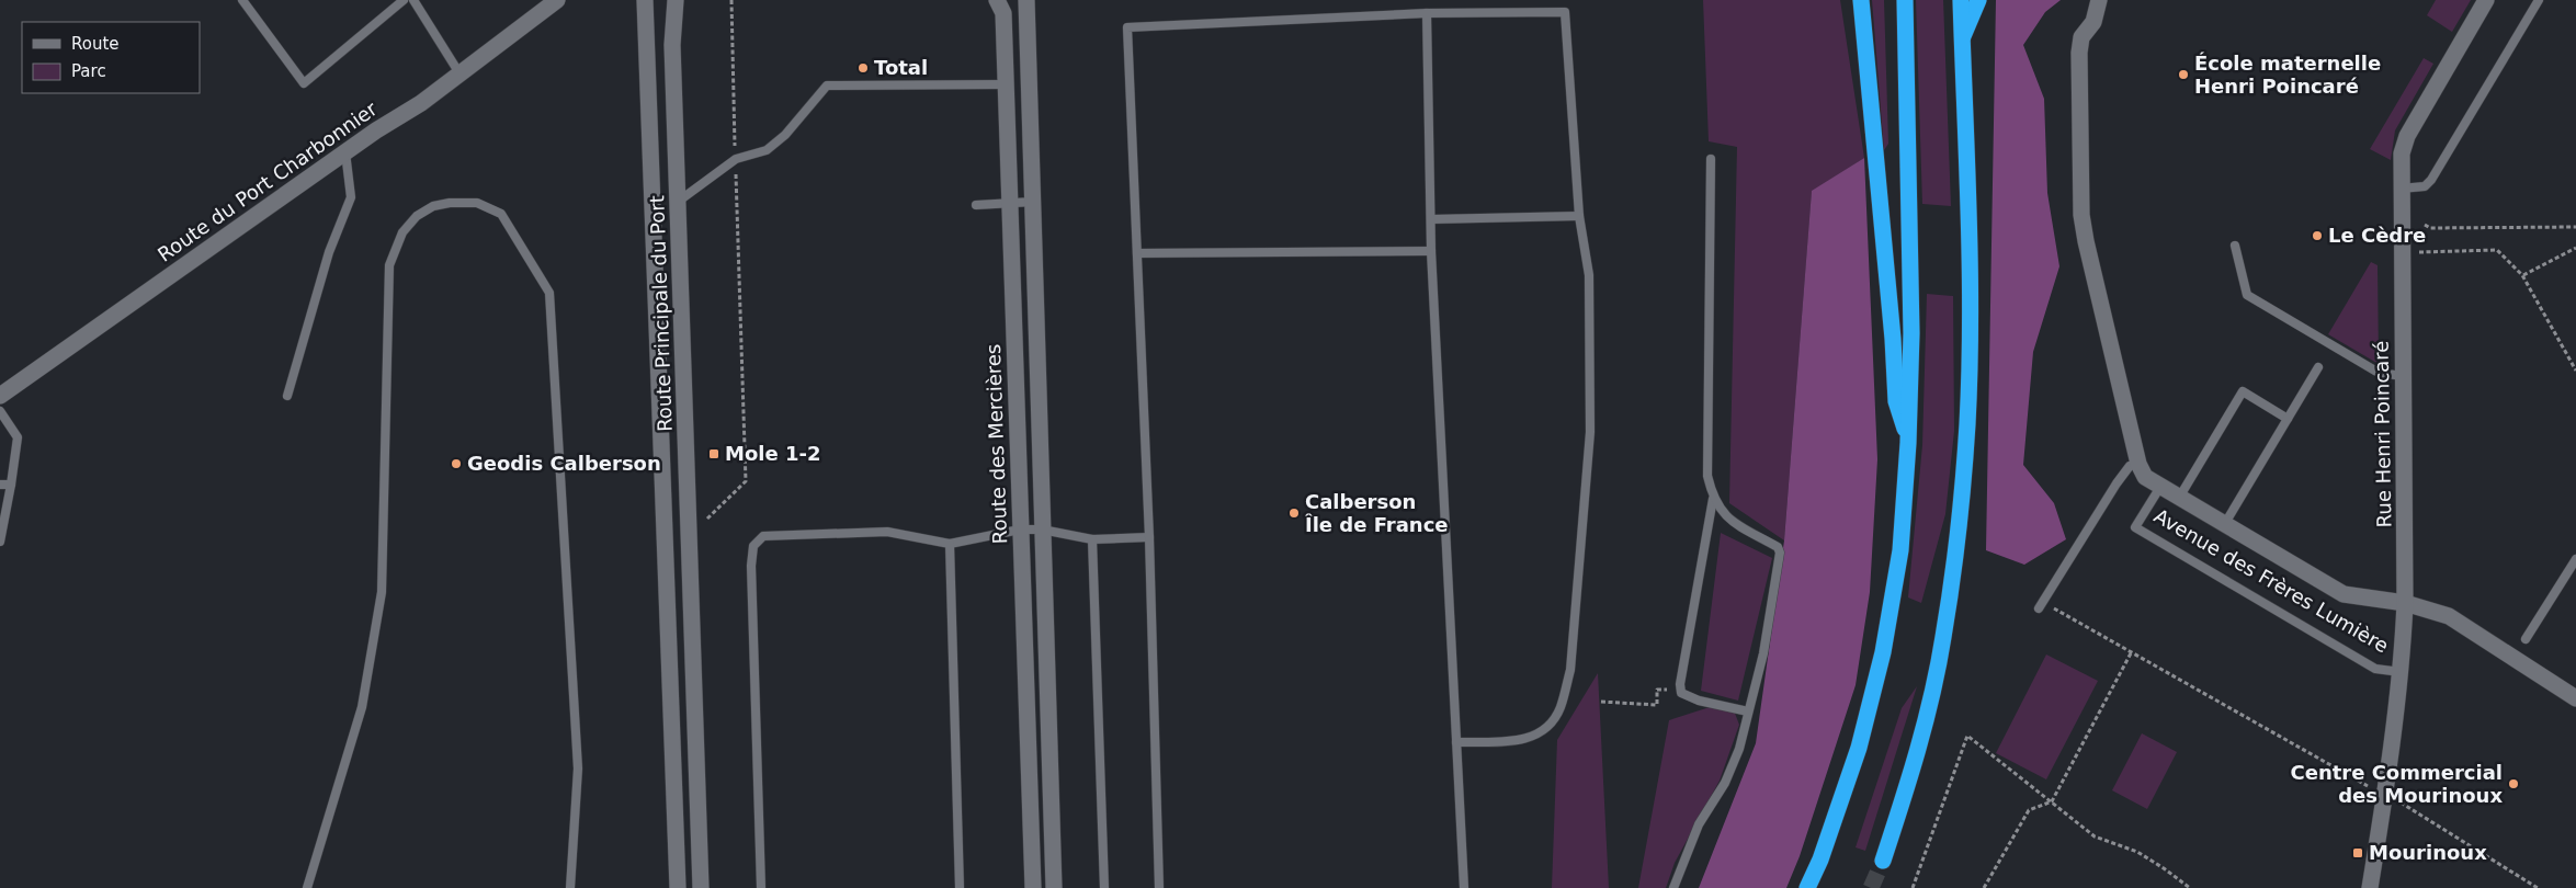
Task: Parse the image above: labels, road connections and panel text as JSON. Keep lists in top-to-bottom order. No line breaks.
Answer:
{"streets":{"street":["Route du Port Charbonnier","Route Principale du Port","Rue Henri Poincaré","Route des Mercières","Avenue des Frères Lumière"]},"crossings":[["Rue Henri Poincaré","Avenue des Frères Lumière"]],"places":{"other":["Total","École maternelle Henri Poincaré","Le Cèdre","Geodis Calberson","Calberson Île de France","Centre Commercial des Mourinoux"],"transit":["Mole 1-2","Mourinoux"]},"legend":["Route","Parc"]}
